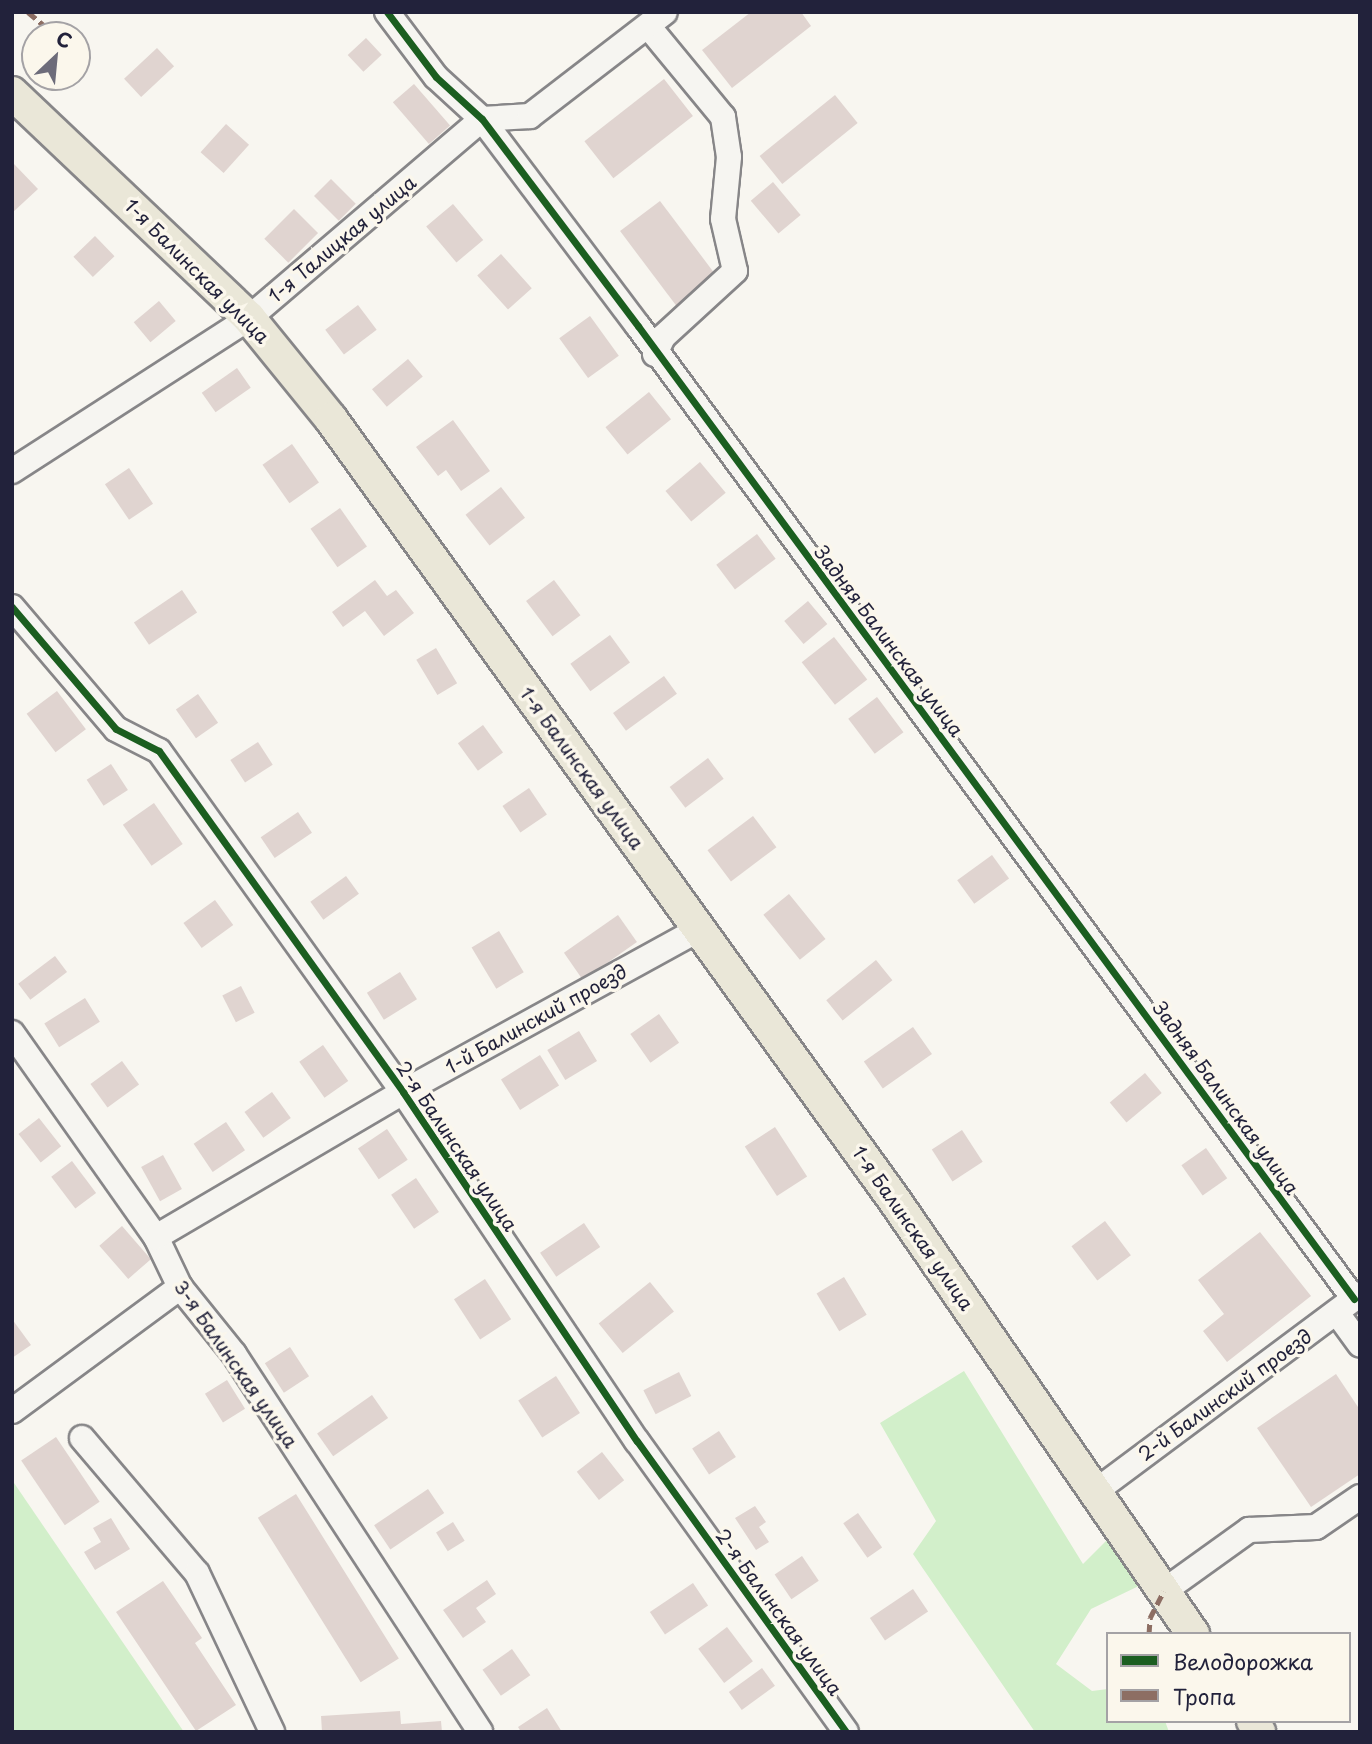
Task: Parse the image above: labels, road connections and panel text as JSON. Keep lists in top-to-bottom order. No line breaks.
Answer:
{"streets":{"main road":["1-я Балинская улица"],"street":["1-я Талицкая улица","Задняя Балинская улица","1-й Балинский проезд","2-я Балинская улица","3-я Балинская улица","2-й Балинский проезд"]},"crossings":[["1-я Талицкая улица","1-я Балинская улица"],["1-я Талицкая улица","Задняя Балинская улица"],["1-я Балинская улица","1-й Балинский проезд"],["1-я Балинская улица","2-й Балинский проезд"],["Задняя Балинская улица","2-й Балинский проезд"],["1-й Балинский проезд","2-я Балинская улица"],["1-й Балинский проезд","3-я Балинская улица"]],"legend":["Велодорожка","Тропа"],"north":"top right"}
